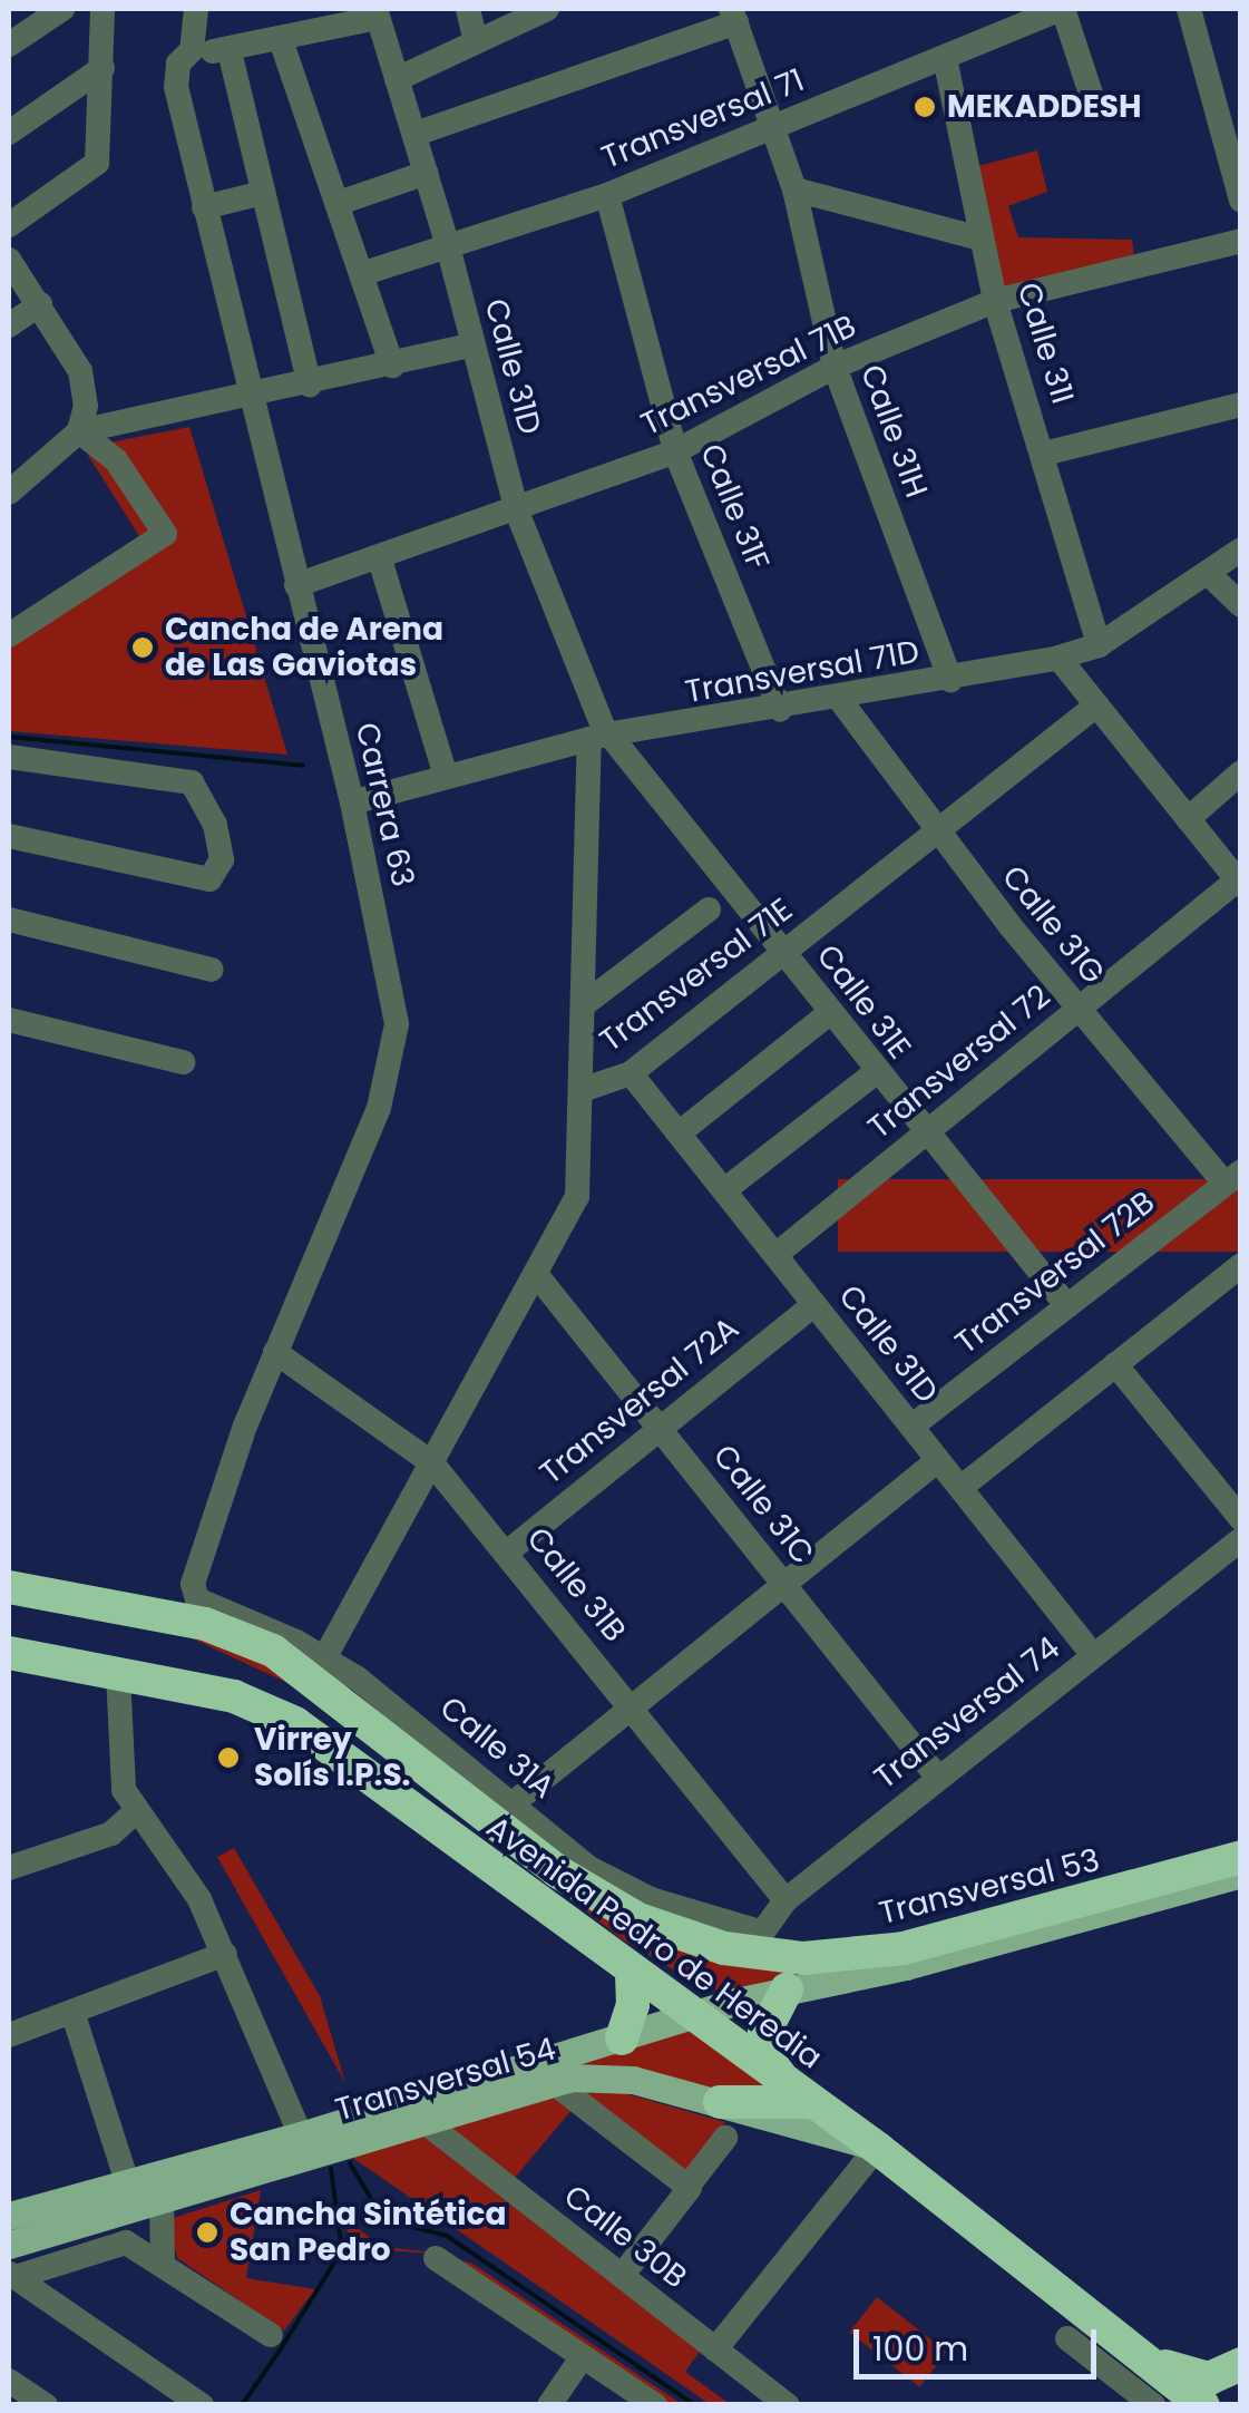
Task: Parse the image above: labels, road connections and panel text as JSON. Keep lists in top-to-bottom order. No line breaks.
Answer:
{"streets":{"highway":["Transversal 53","Avenida Pedro de Heredia"],"main road":["Transversal 54"],"street":["Transversal 71","Calle 31I","Calle 31D","Transversal 71B","Calle 31H","Calle 31F","Transversal 71D","Carrera 63","Calle 31G","Transversal 71E","Calle 31E","Transversal 72","Transversal 72B","Transversal 72A","Calle 31C","Calle 31B","Transversal 74","Calle 30B"]},"crossings":[["Transversal 71","Calle 31I"],["Transversal 71","Calle 31D"],["Transversal 71","Calle 31H"],["Transversal 71","Calle 31F"],["Calle 31I","Transversal 71B"],["Calle 31I","Transversal 71D"],["Calle 31D","Transversal 71B"],["Calle 31D","Transversal 71D"],["Calle 31D","Transversal 71E"],["Calle 31D","Calle 31E"],["Calle 31D","Transversal 72"],["Calle 31D","Transversal 72B"],["Calle 31D","Transversal 72A"],["Calle 31D","Transversal 74"],["Transversal 71B","Calle 31H"],["Transversal 71B","Calle 31F"],["Transversal 71B","Carrera 63"],["Calle 31H","Transversal 71D"],["Calle 31F","Transversal 71D"],["Transversal 71D","Carrera 63"],["Transversal 71D","Calle 31G"],["Transversal 71D","Calle 31E"],["Carrera 63","Calle 31B"],["Carrera 63","Avenida Pedro de Heredia"],["Calle 31G","Transversal 71E"],["Calle 31G","Transversal 72"],["Calle 31G","Transversal 72B"],["Transversal 71E","Calle 31E"],["Transversal 71E","Calle 31C"],["Transversal 71E","Calle 31B"],["Transversal 71E","Avenida Pedro de Heredia"],["Calle 31E","Transversal 72"],["Calle 31E","Transversal 72B"],["Transversal 72A","Calle 31C"],["Transversal 72A","Calle 31B"],["Calle 31C","Transversal 74"],["Calle 31B","Transversal 74"],["Transversal 74","Transversal 53"],["Transversal 74","Avenida Pedro de Heredia"],["Transversal 53","Avenida Pedro de Heredia"],["Avenida Pedro de Heredia","Transversal 54"],["Transversal 54","Calle 30B"]],"places":["MEKADDESH","Cancha de Arena de Las Gaviotas","Virrey Solís I.P.S.","Cancha Sintética San Pedro"],"scale_bar":"100 m"}
